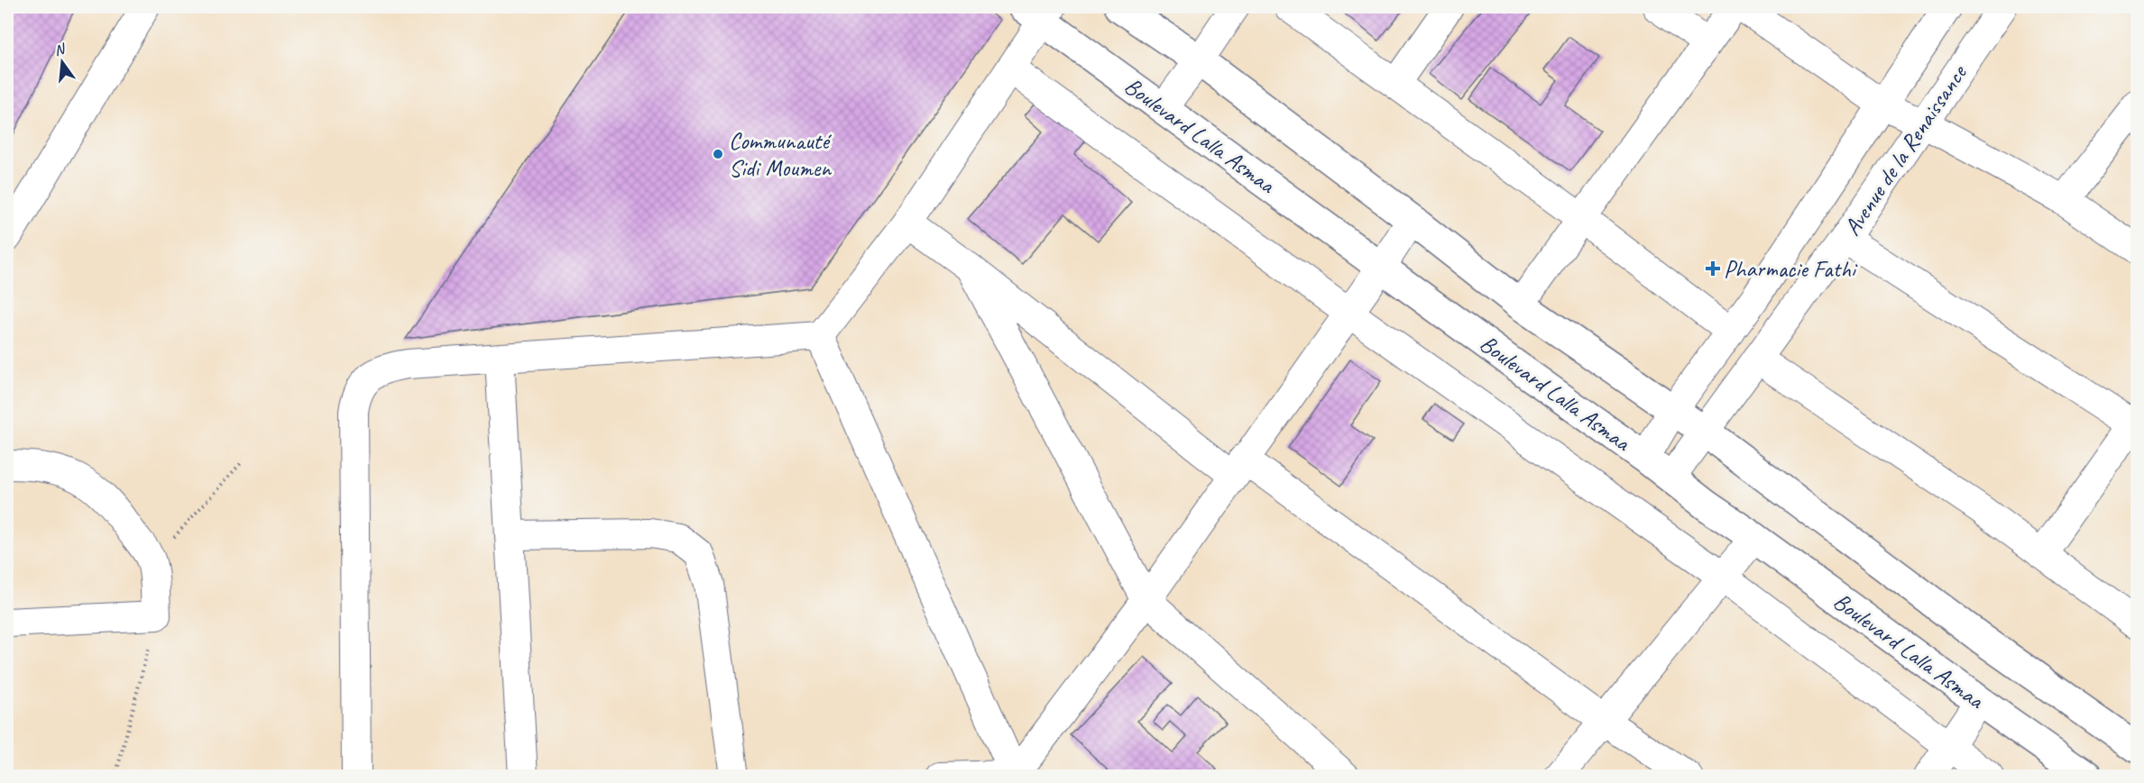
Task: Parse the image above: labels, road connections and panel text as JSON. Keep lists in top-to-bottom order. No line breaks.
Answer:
{"streets":{"main road":["Boulevard Lalla Asmaa"],"street":["Avenue de la Renaissance"]},"crossings":[["Boulevard Lalla Asmaa","Avenue de la Renaissance"]],"places":{"other":["Communauté Sidi Moumen"],"health":["Pharmacie Fathi"]},"north":"top"}
